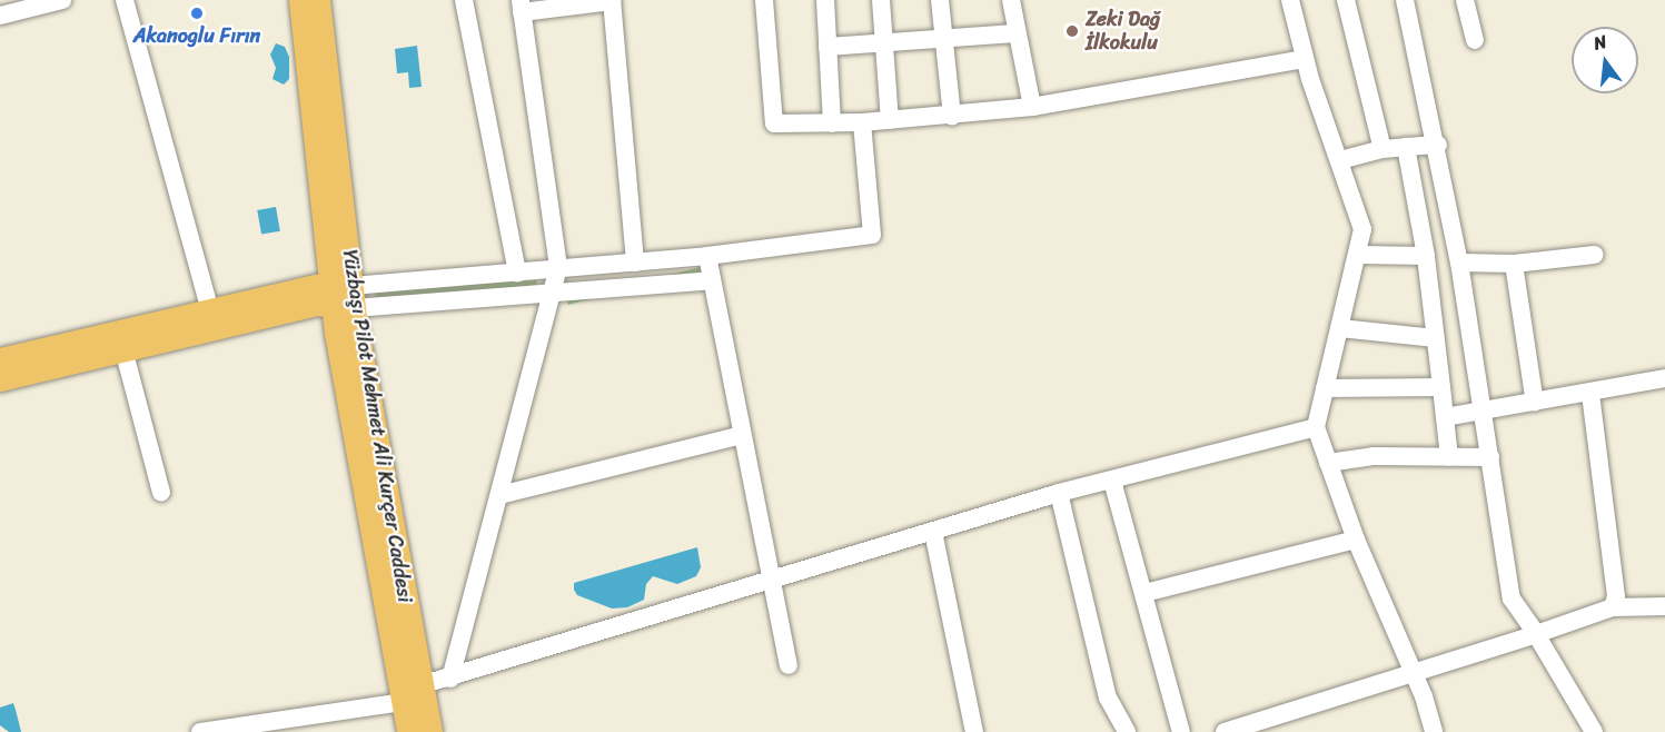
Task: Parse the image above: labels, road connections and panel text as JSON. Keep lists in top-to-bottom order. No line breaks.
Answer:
{"streets":{"main road":["Yüzbaşı Pilot Mehmet Ali Kurçer Caddesi"]},"places":["Akanoglu Fırın","Zeki Dağ İlkokulu"],"north":"top"}
